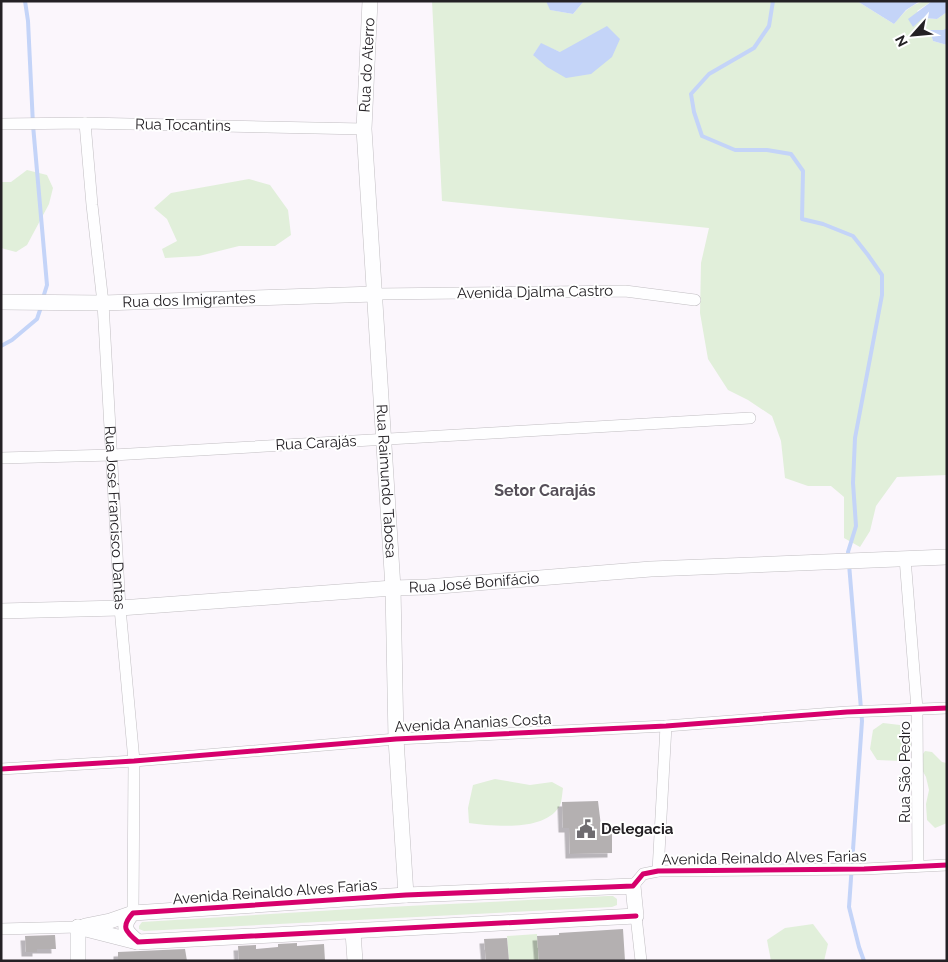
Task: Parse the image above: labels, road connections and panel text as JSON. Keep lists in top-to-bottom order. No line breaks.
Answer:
{"streets":{"street":["Rua do Aterro","Rua Tocantins","Avenida Djalma Castro","Rua dos Imigrantes","Rua Carajás","Rua Raimundo Tabosa","Rua José Francisco Dantas","Rua José Bonifácio","Avenida Ananias Costa","Rua São Pedro","Avenida Reinaldo Alves Farias"]},"crossings":[["Rua do Aterro","Rua Tocantins"],["Rua do Aterro","Rua Raimundo Tabosa"],["Rua Tocantins","Rua Raimundo Tabosa"],["Rua Tocantins","Rua José Francisco Dantas"],["Avenida Djalma Castro","Rua dos Imigrantes"],["Avenida Djalma Castro","Rua Raimundo Tabosa"],["Rua dos Imigrantes","Rua Raimundo Tabosa"],["Rua dos Imigrantes","Rua José Francisco Dantas"],["Rua Carajás","Rua Raimundo Tabosa"],["Rua Carajás","Rua José Francisco Dantas"],["Rua Raimundo Tabosa","Rua José Bonifácio"],["Rua Raimundo Tabosa","Avenida Ananias Costa"],["Rua Raimundo Tabosa","Avenida Reinaldo Alves Farias"],["Rua José Francisco Dantas","Rua José Bonifácio"],["Rua José Francisco Dantas","Avenida Ananias Costa"],["Rua José Francisco Dantas","Avenida Reinaldo Alves Farias"],["Rua José Bonifácio","Rua São Pedro"],["Avenida Ananias Costa","Rua São Pedro"],["Rua São Pedro","Avenida Reinaldo Alves Farias"]],"districts":["Setor Carajás"],"places":{"public building":["Delegacia"]},"north":"bottom left"}
